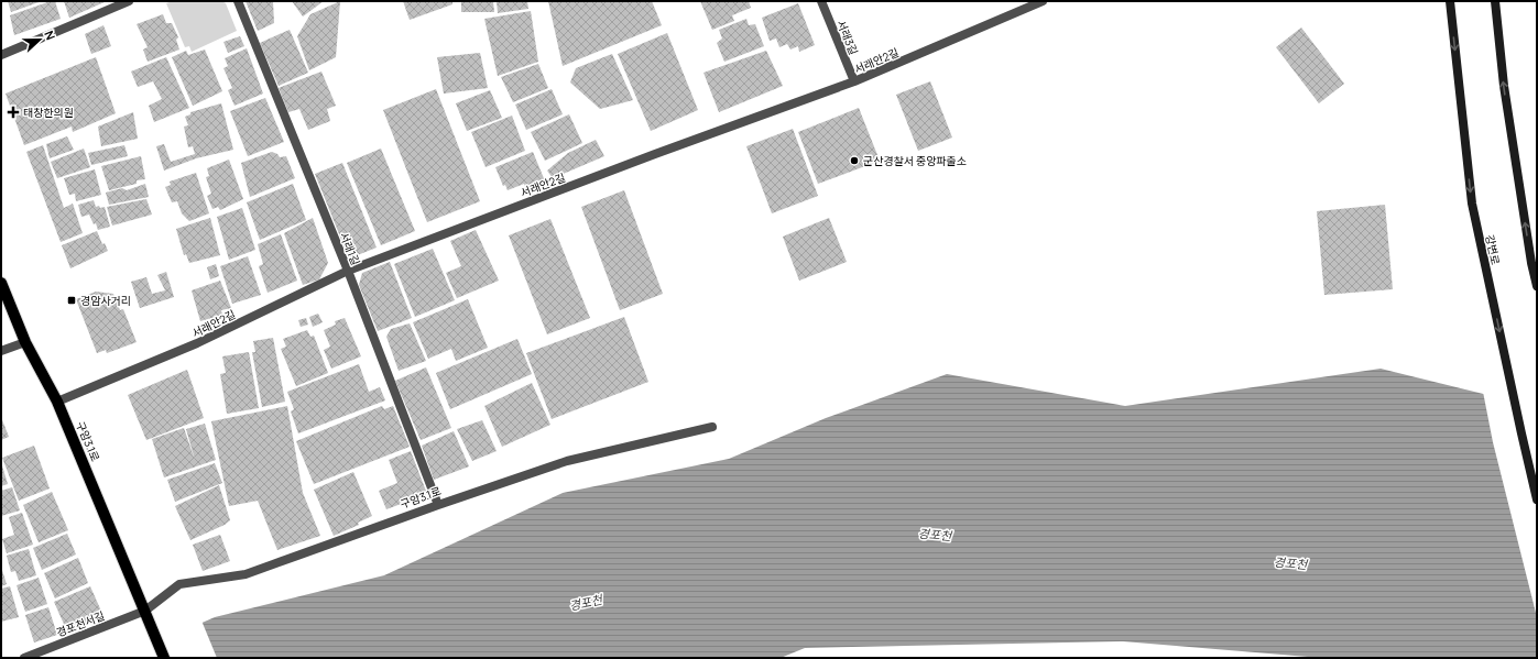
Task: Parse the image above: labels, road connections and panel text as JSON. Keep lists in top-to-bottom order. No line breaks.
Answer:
{"streets":{"main road":["구암3.1로"],"street":["서래3길","서래안2길","서래1길","강변로","경포천서길"]},"crossings":[["서래3길","서래안2길"],["서래안2길","서래1길"],["서래안2길","구암3.1로"],["서래1길","구암3.1로"],["구암3.1로","경포천서길"]],"water":["경포천"],"places":{"health":["태창한의원"],"other":["군산경찰서 중앙파출소"],"transit":["경암사거리"]},"north":"right"}
